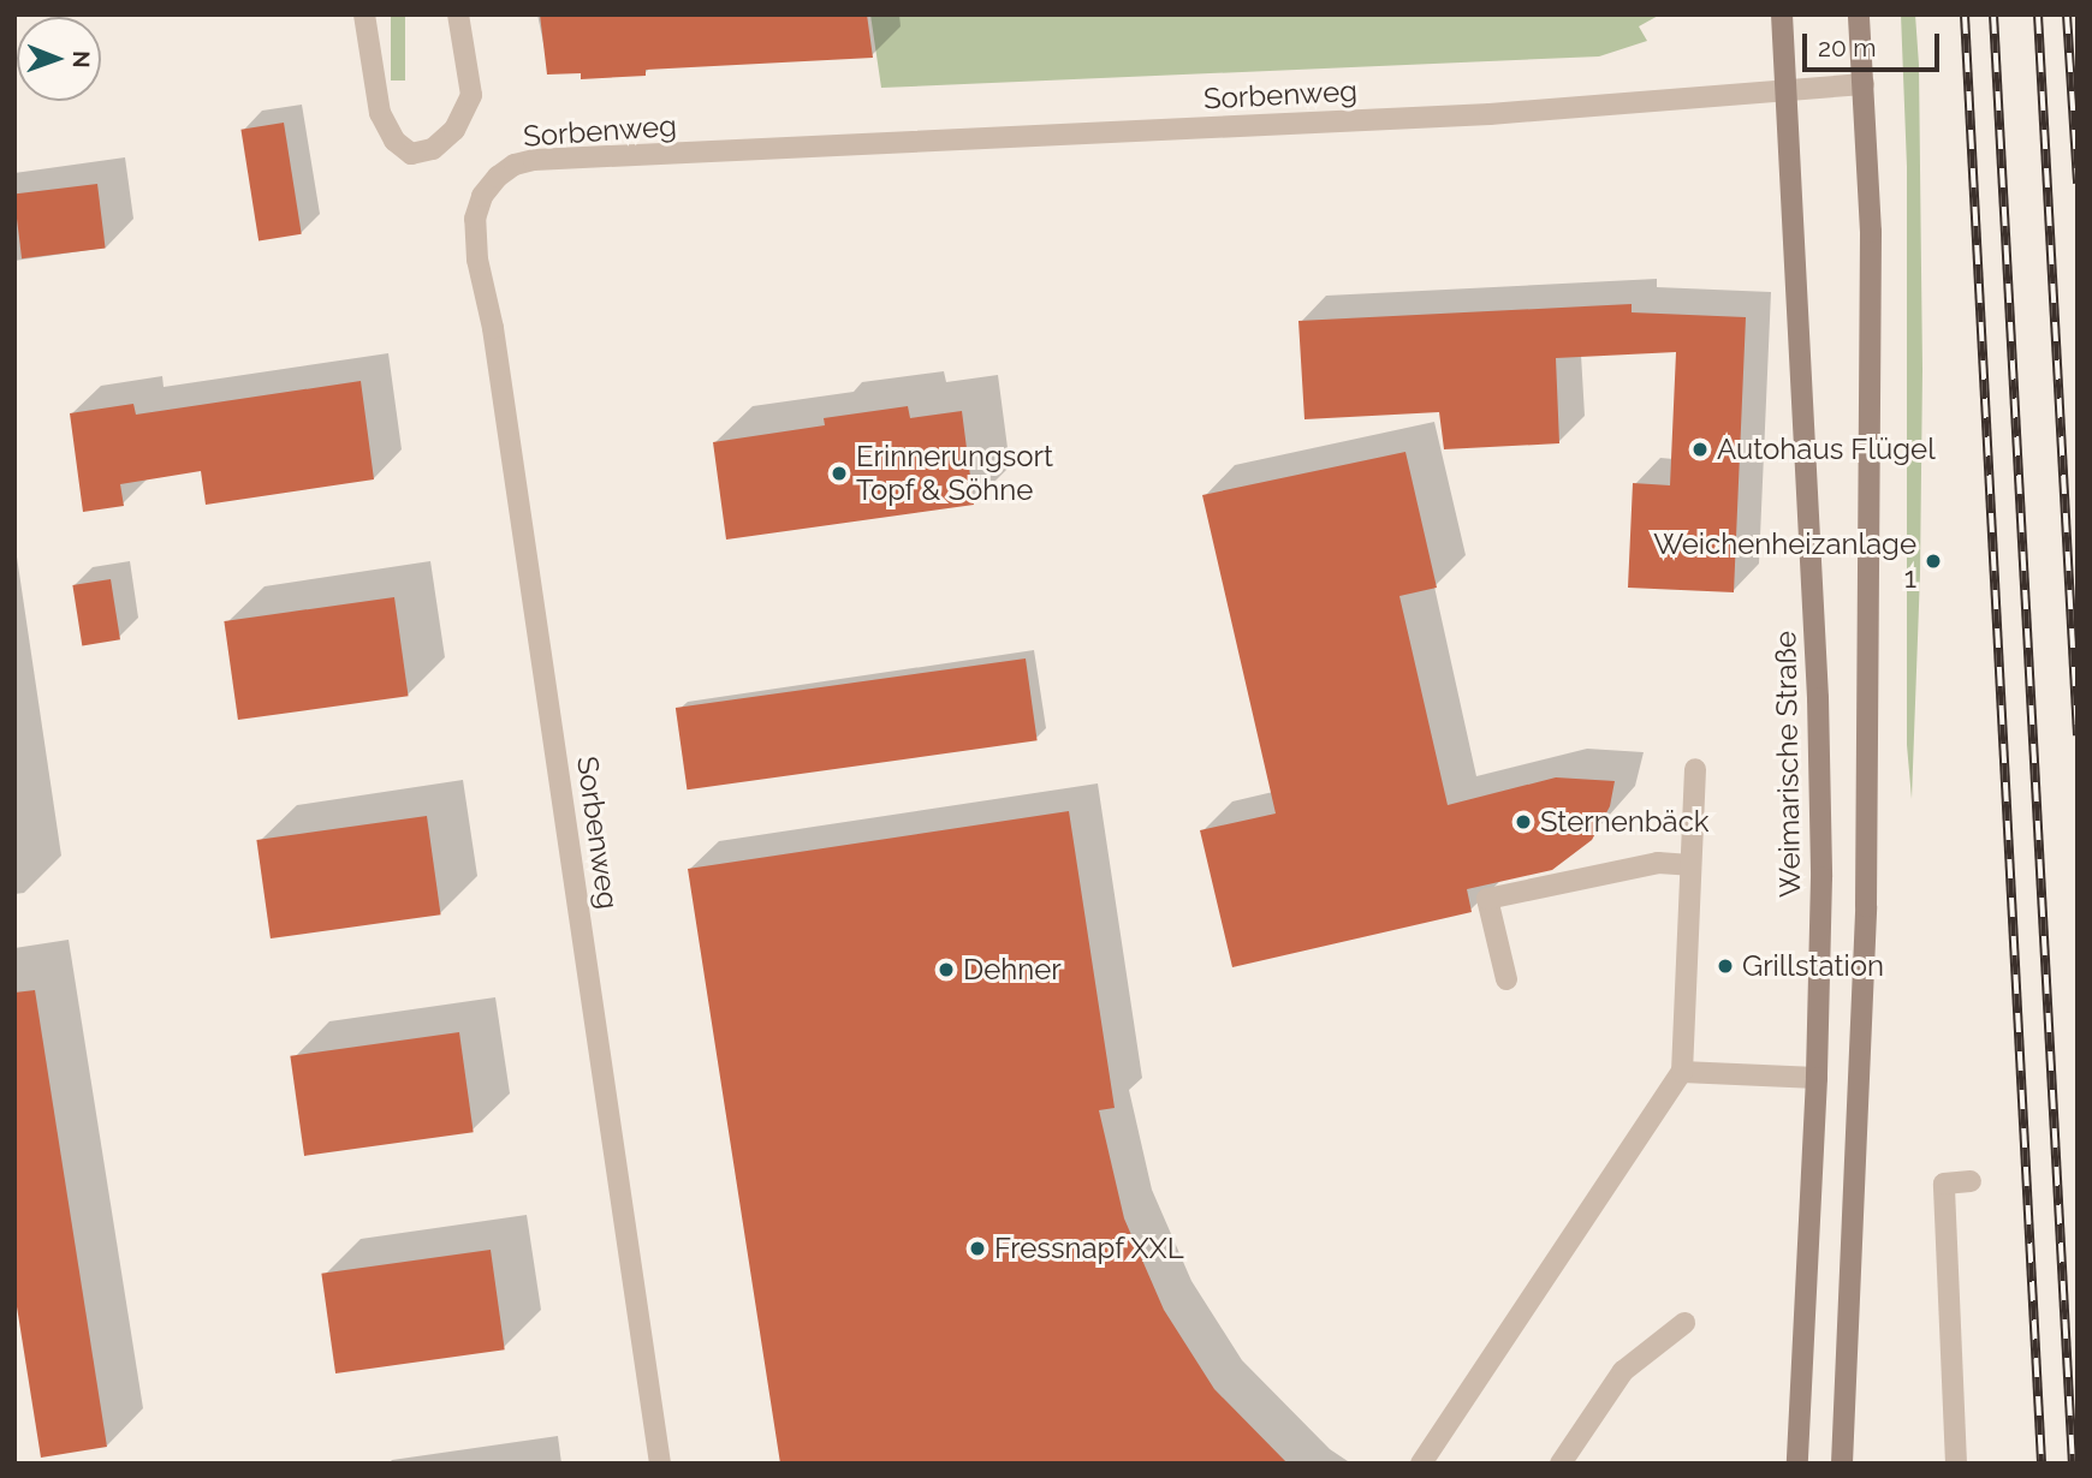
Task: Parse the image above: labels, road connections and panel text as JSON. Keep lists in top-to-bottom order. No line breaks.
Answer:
{"streets":{"main road":["Weimarische Straße"],"street":["Sorbenweg"]},"crossings":[["Sorbenweg","Weimarische Straße"]],"places":["Autohaus Flügel","Erinnerungsort Topf & Söhne","Weichenheizanlage 1","Sternenbäck","Grillstation","Dehner","Fressnapf XXL"],"scale_bar":"20 m","north":"right"}
